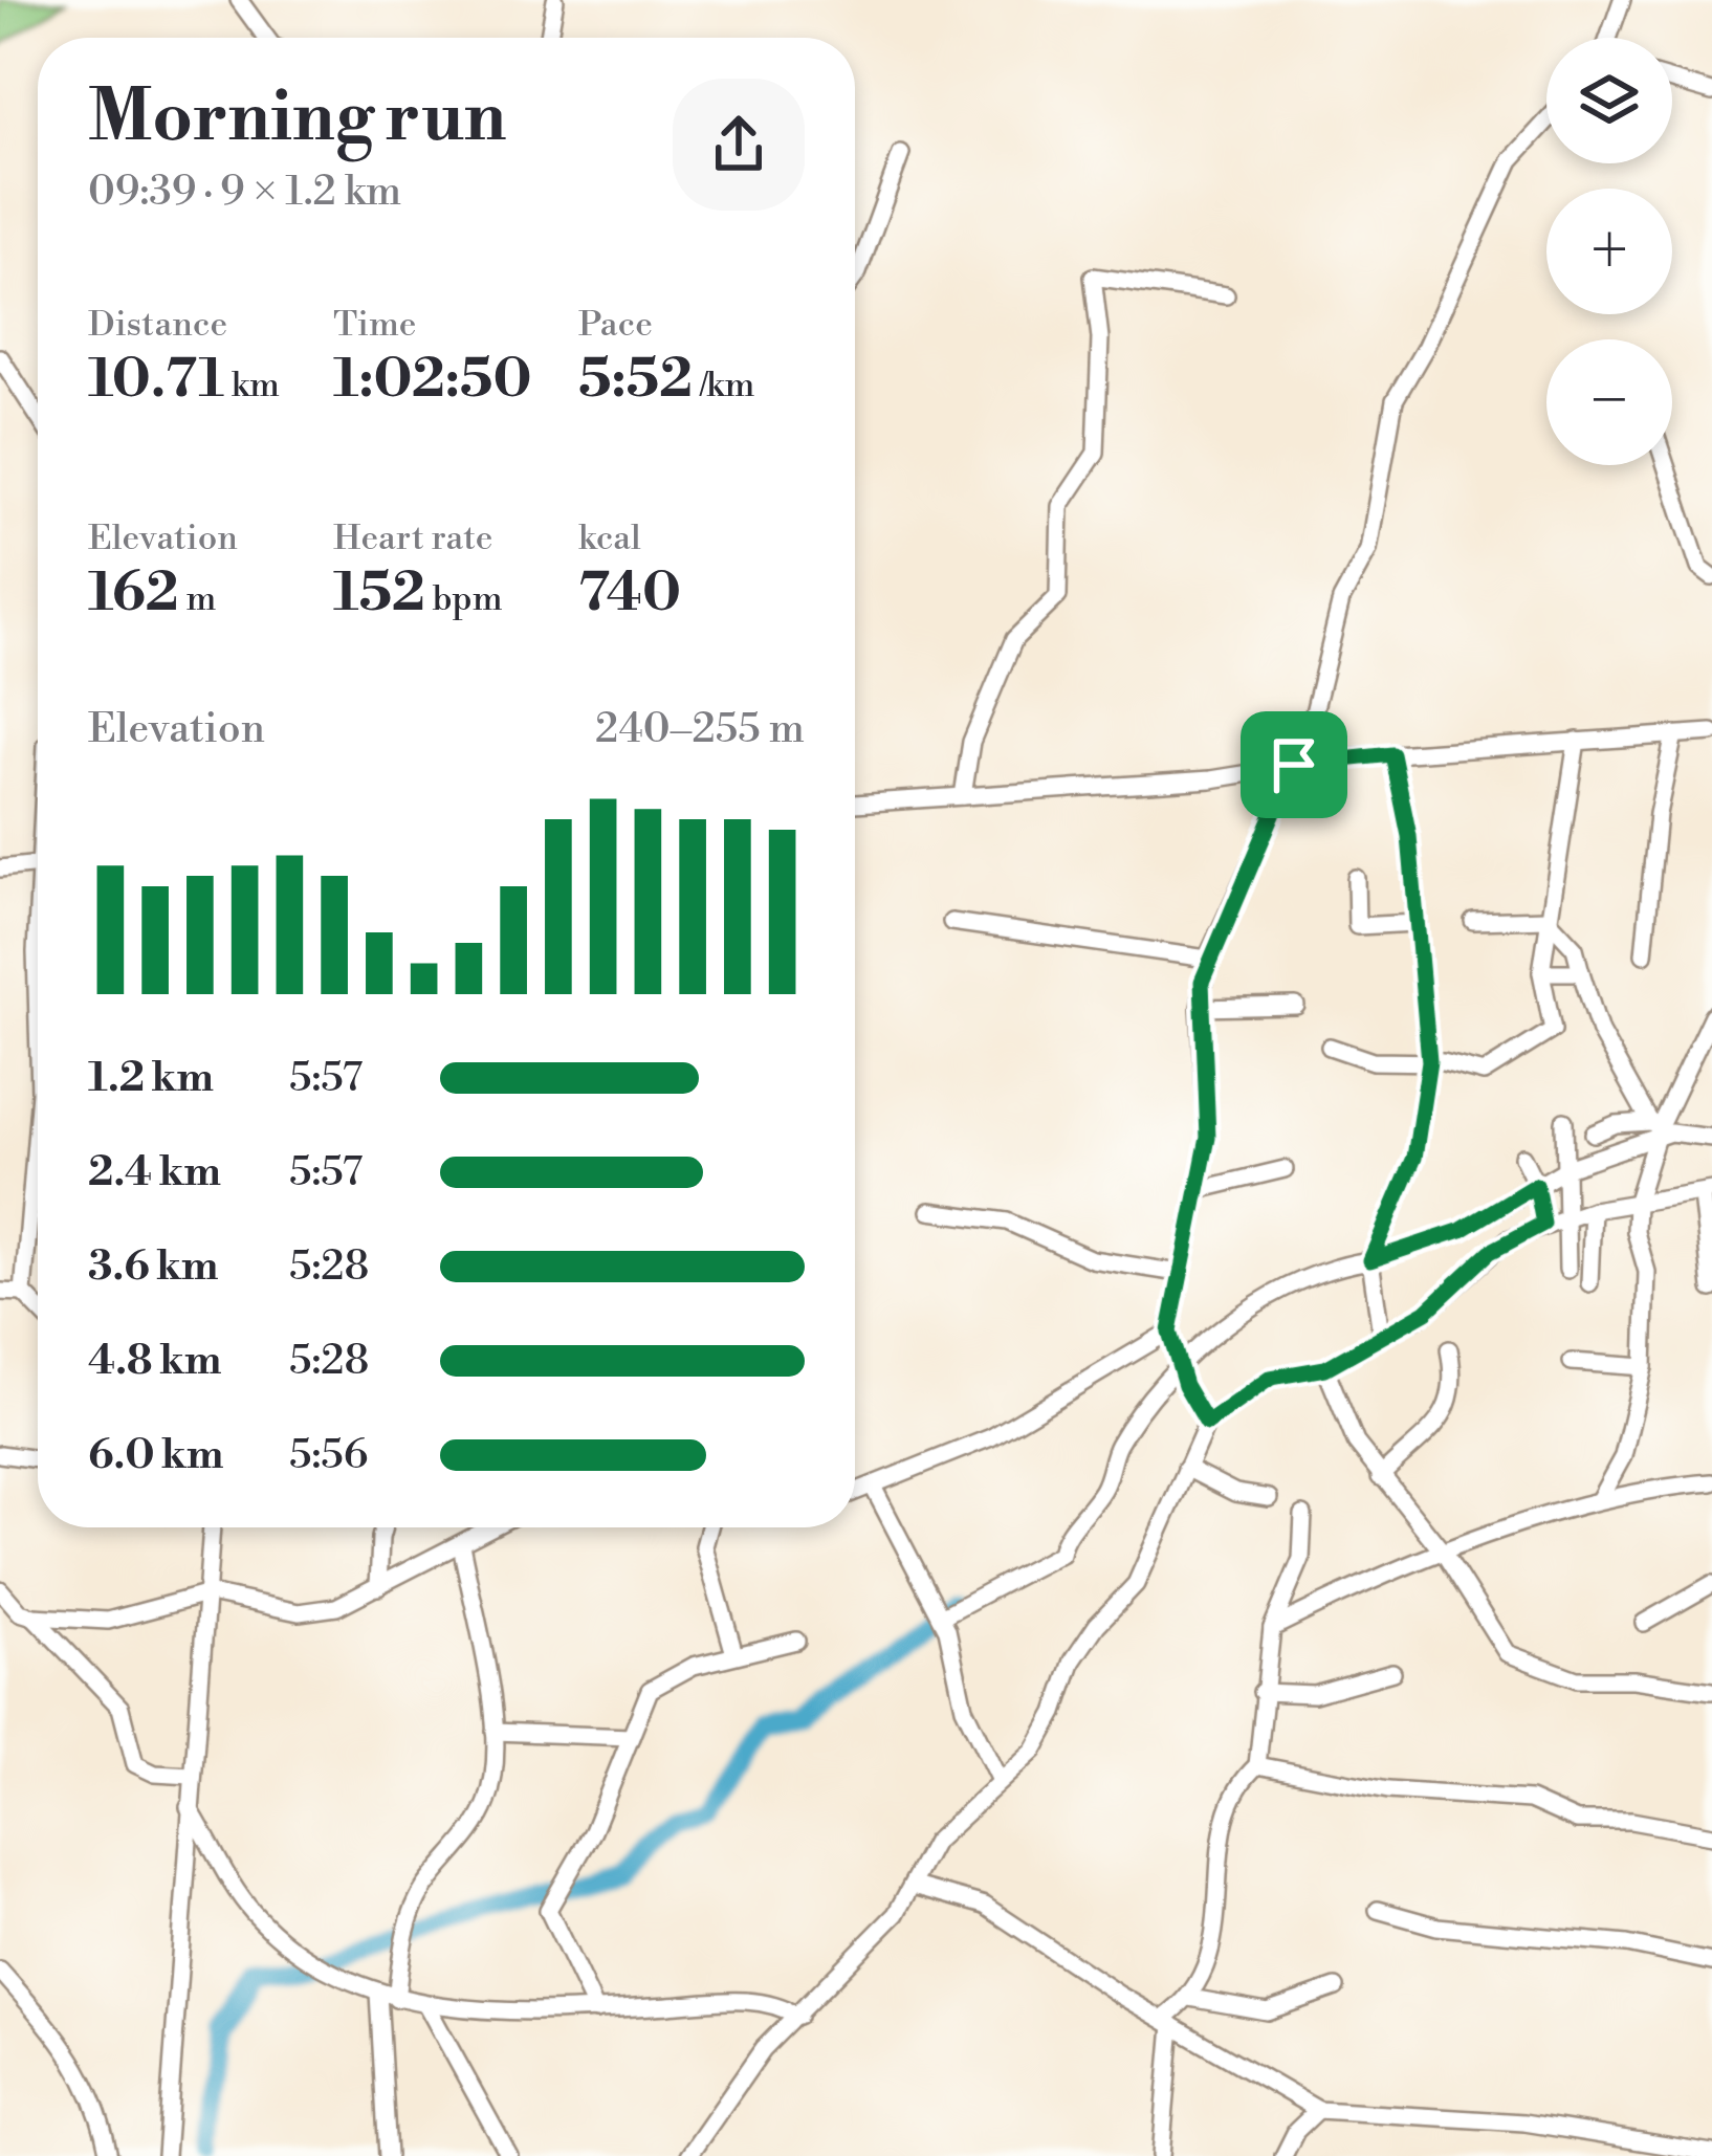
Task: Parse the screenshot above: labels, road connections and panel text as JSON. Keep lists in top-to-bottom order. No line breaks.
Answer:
{"page":{"map_buttons":["+","−"],"heading":["Morning run","09:39 · 9 × 1.2 km"],"stats":[["Distance","10.71 km"],["Time","1:02:50"],["Pace","5:52 /km"],["Elevation","162 m"],["Heart rate","152 bpm"],["kcal","740"]],"chart":["Elevation","240–255 m"],"list":[{"name":"1.2 km","note":"5:57"},{"name":"2.4 km","note":"5:57"},{"name":"3.6 km","note":"5:28"},{"name":"4.8 km","note":"5:28"},{"name":"6.0 km","note":"5:56"}]}}
